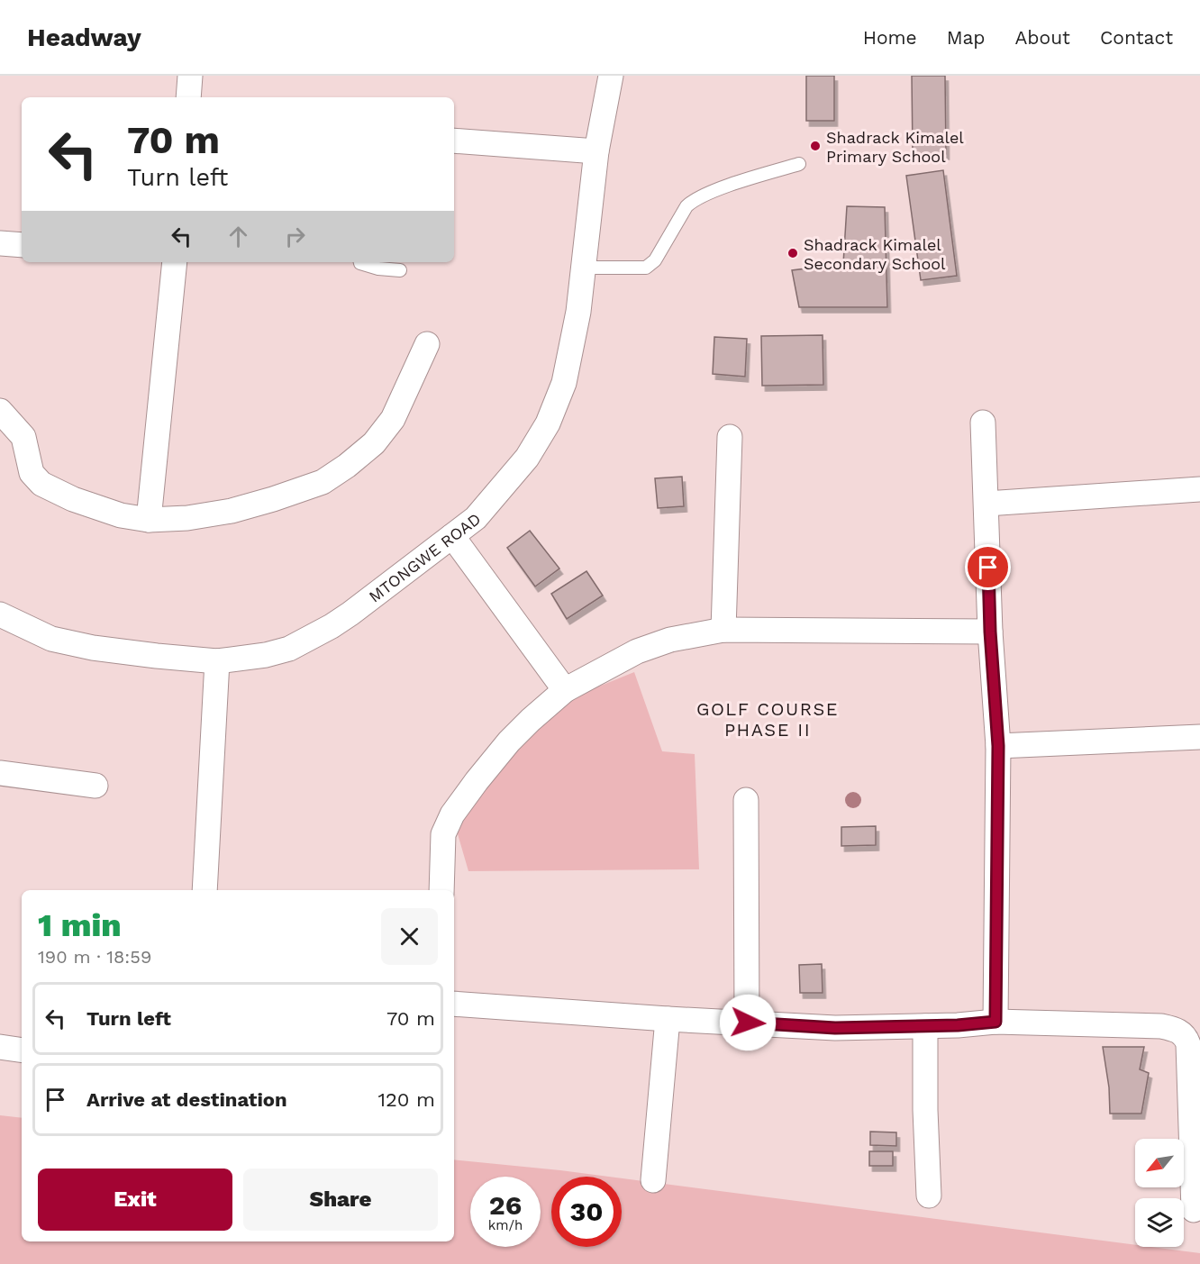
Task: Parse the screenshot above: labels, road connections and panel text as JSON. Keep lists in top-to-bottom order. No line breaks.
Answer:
{"streets":{"street":["MTONGWE ROAD"]},"districts":["GOLF COURSE PHASE II"],"places":["Shadrack Kimalel Primary School","Shadrack Kimalel Secondary School"],"north":"bottom left","page":{"header":"Headway","nav":["Home","Map","About","Contact"],"turn":["70 m","Turn left"],"heading":["1 min","190 m · 18:59"],"list":[{"name":"Turn left","value":"70 m"},{"name":"Arrive at destination","value":"120 m"}],"buttons":["Exit","Share"],"speed":"26 km/h","limit":"30"}}
